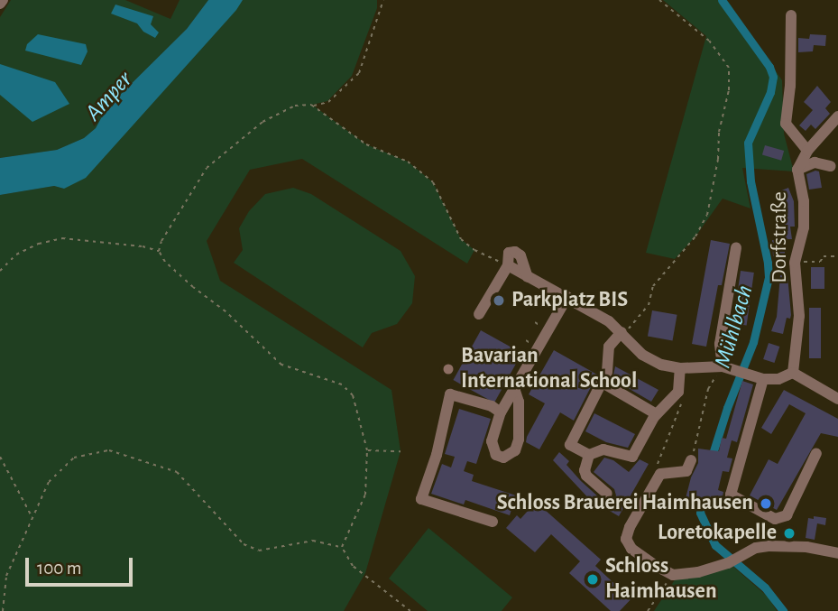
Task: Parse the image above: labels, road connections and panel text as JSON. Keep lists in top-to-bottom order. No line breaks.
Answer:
{"streets":{"street":["Dorfstraße"]},"water":["Amper","Mühlbach"],"places":["Parkplatz BIS","Bavarian International School","Schloss Brauerei Haimhausen","Loretokapelle","Schloss Haimhausen"],"scale_bar":"100 m"}
